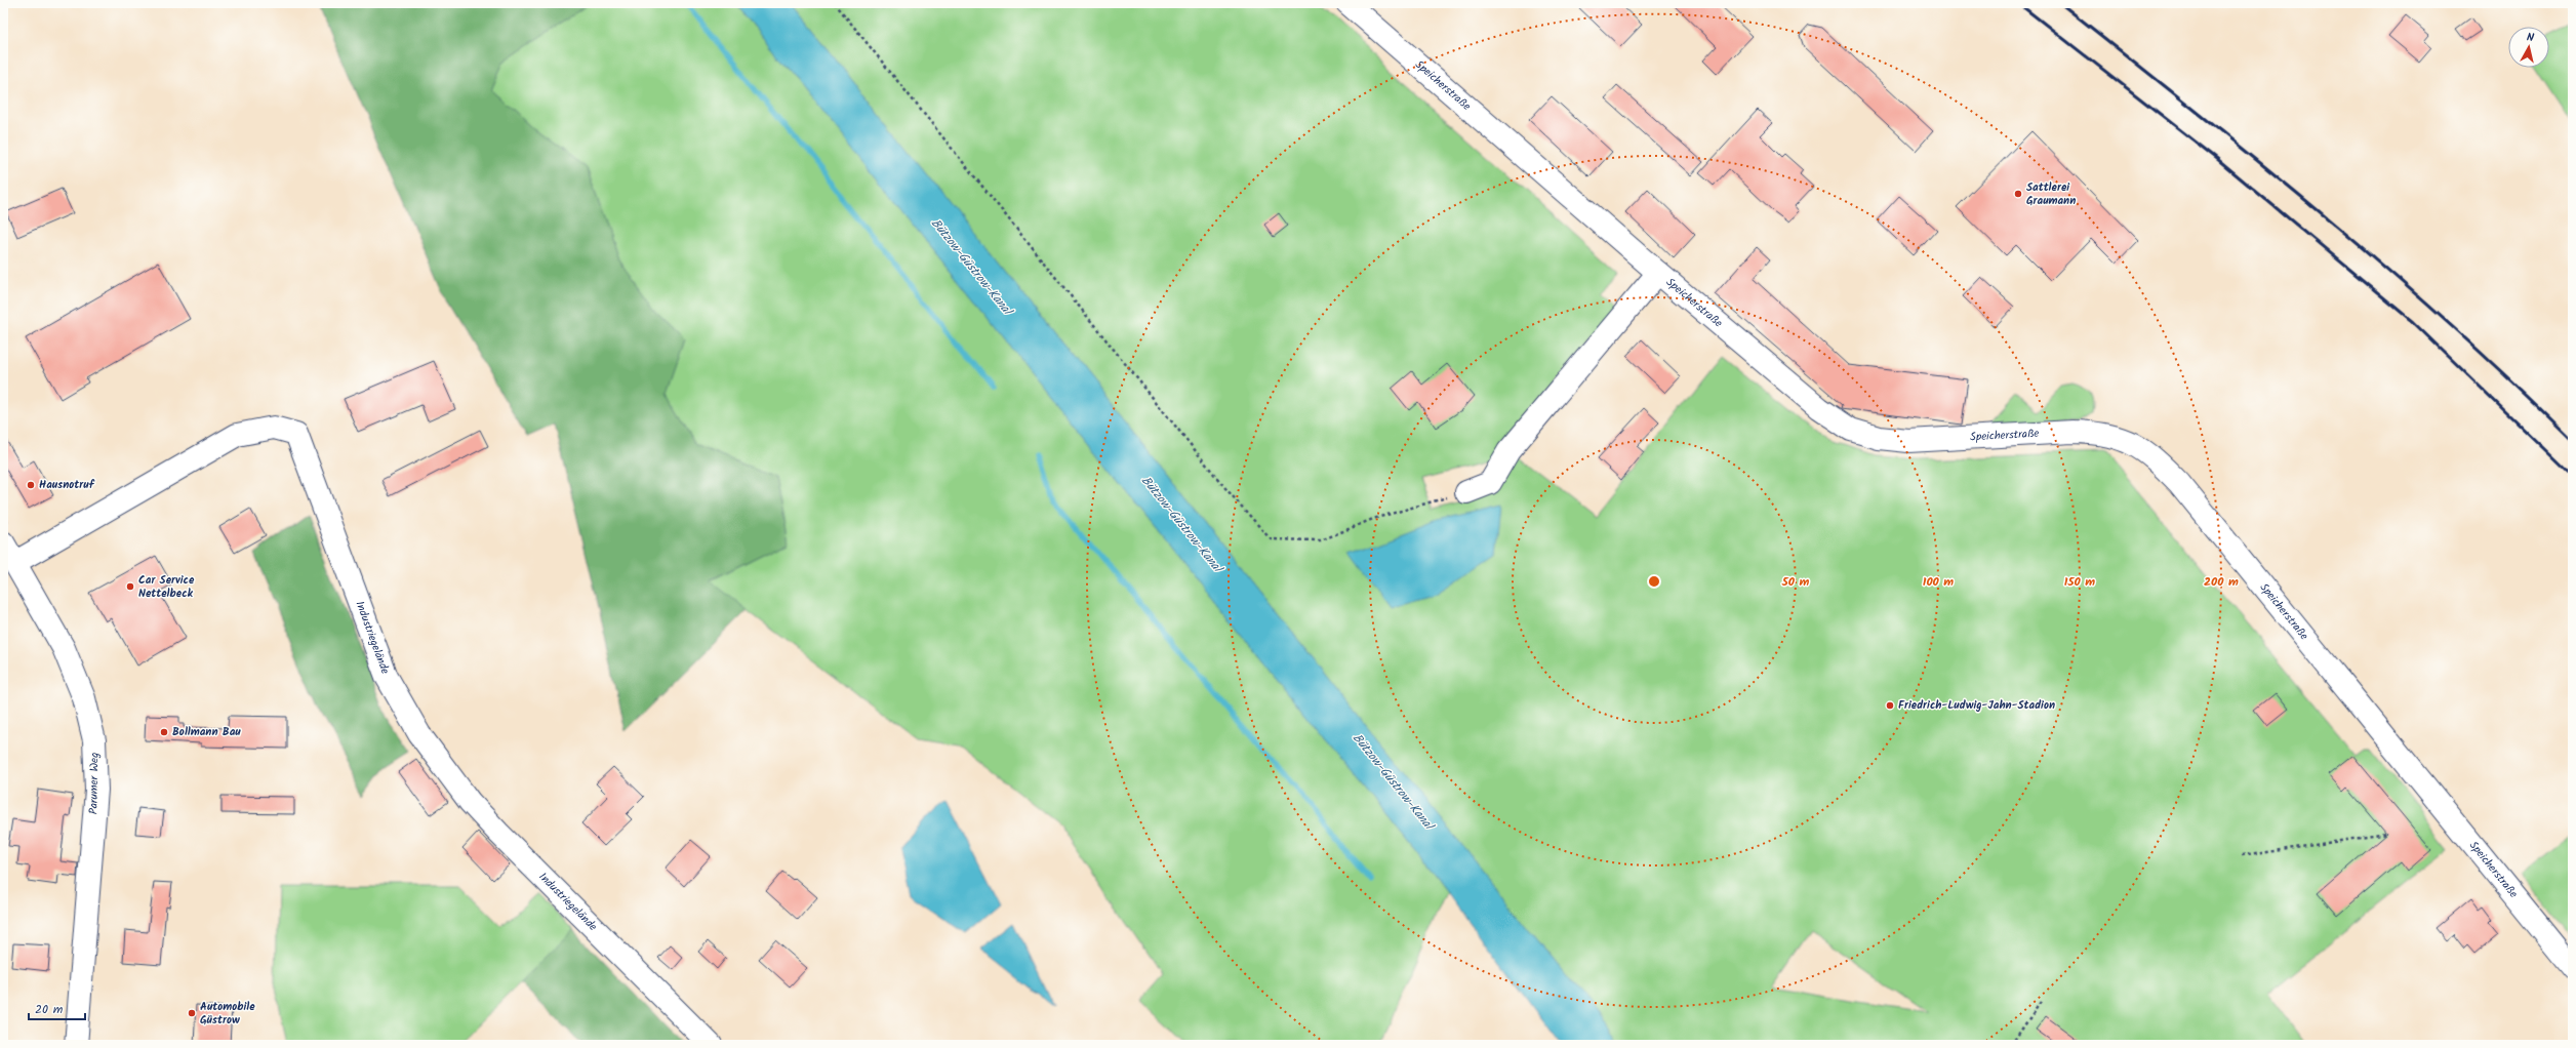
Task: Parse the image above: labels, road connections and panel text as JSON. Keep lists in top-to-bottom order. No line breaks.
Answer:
{"streets":{"street":["Speicherstraße","Industriegelände","Parumer Weg"]},"crossings":[["Industriegelände","Parumer Weg"]],"water":["Bützow-Güstrow-Kanal"],"places":["Sattlerei Graumann","Hausnotruf","Car Service Nettelbeck","Friedrich-Ludwig-Jahn-Stadion","Bollmann Bau","Automobile Güstrow"],"scale_bar":"20 m","north":"top","rings":["50 m","100 m","150 m","200 m"]}
